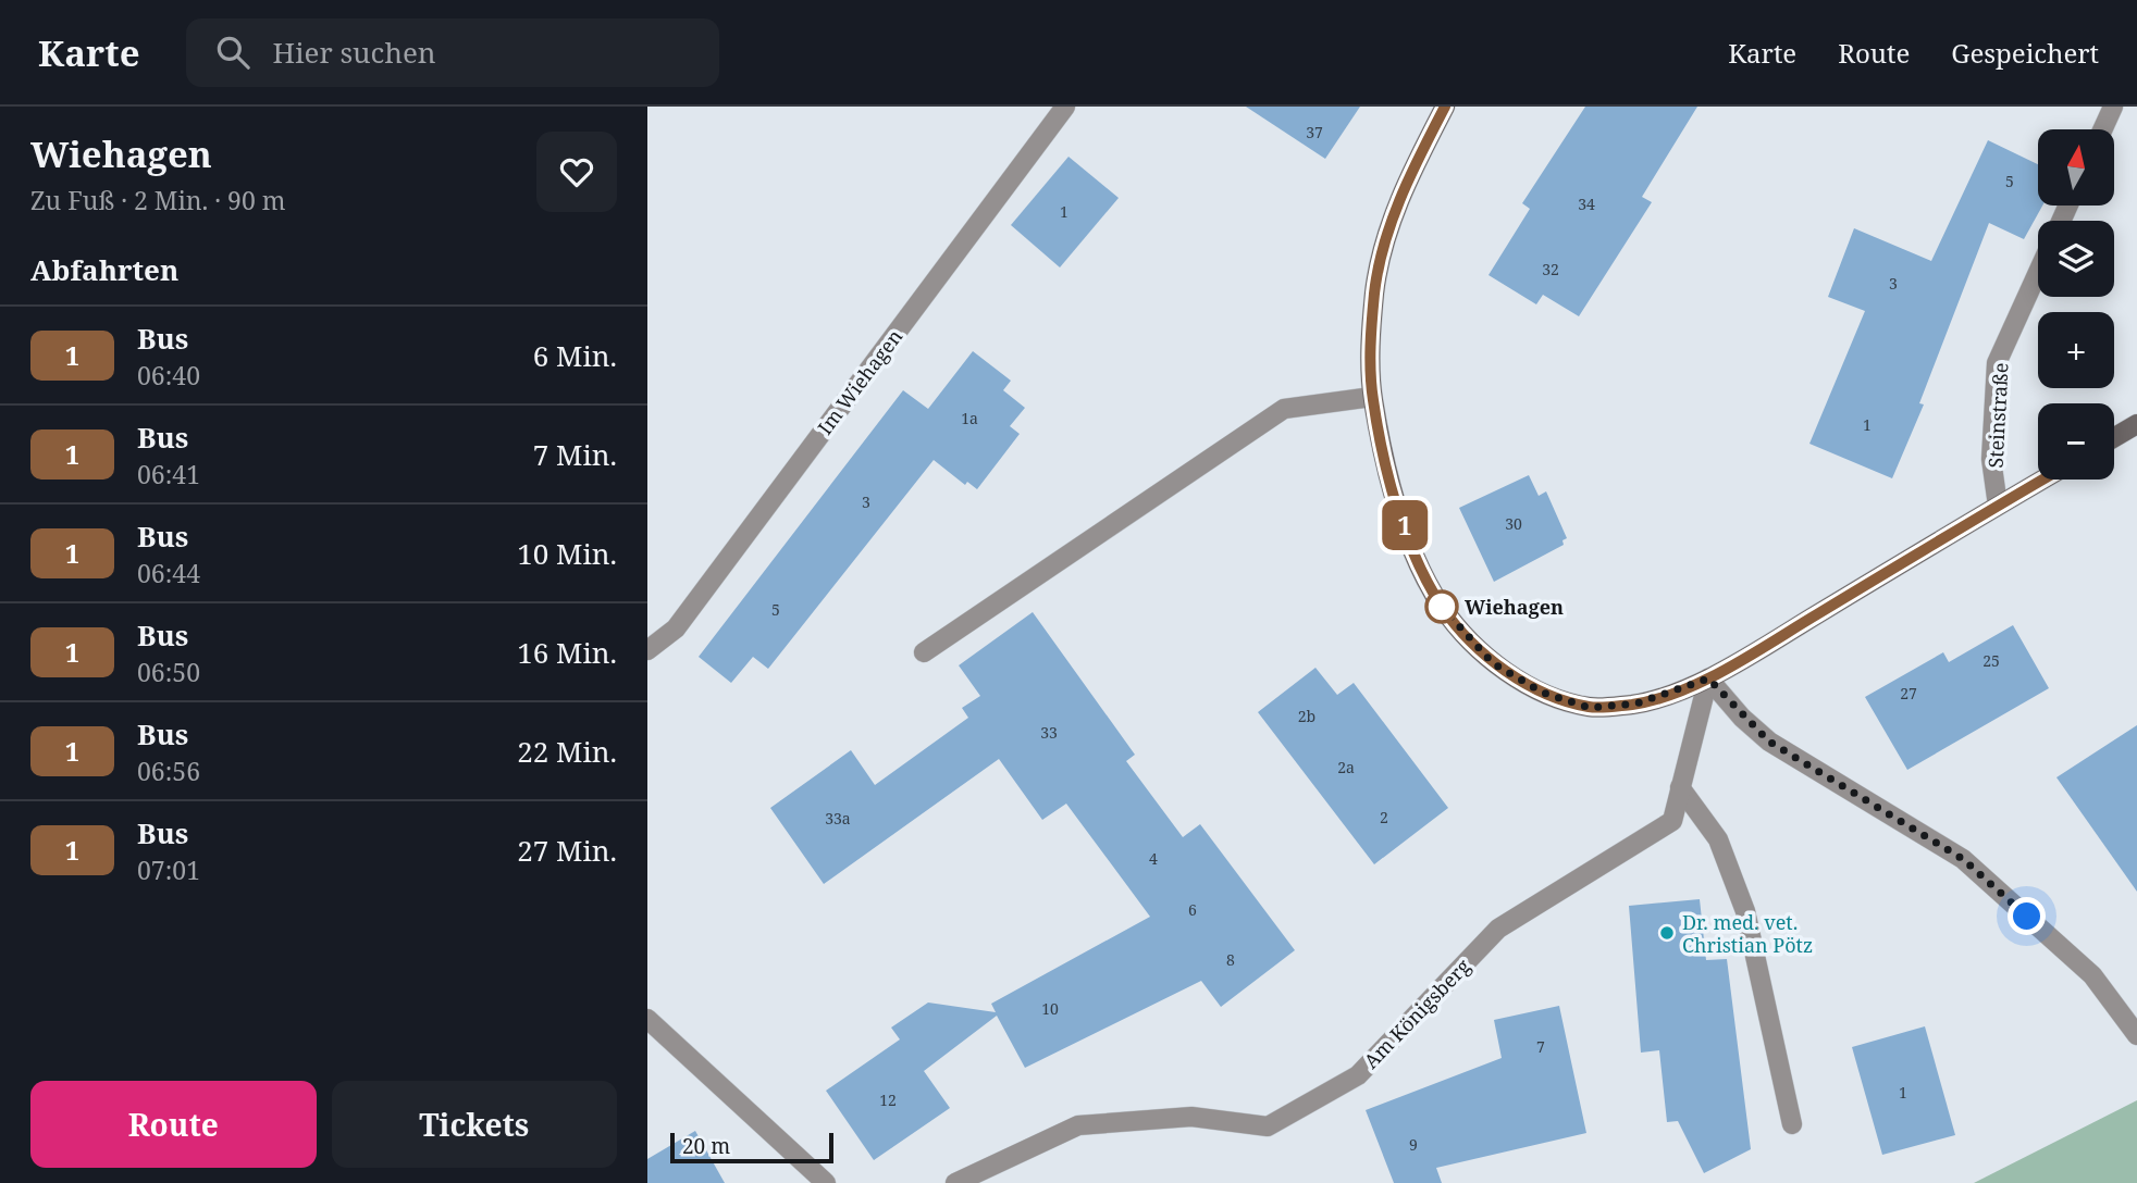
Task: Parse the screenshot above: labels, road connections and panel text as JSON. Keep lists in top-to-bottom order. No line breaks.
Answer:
{"streets":{"street":["Im Wiehagen","Steinstraße","Am Königsberg"]},"places":["Wiehagen","Dr. med. vet. Christian Pötz"],"lines":["bus line 1"],"house_numbers":["37","5","34","1","32","3","1a","1","3","30","5","25","27","2b","33","2a","2","33a","4","6","8","10","7","1","12","9"],"scale_bar":"20 m","north":"top","page":{"header":"Karte","search":"Hier suchen","nav":["Karte","Route","Gespeichert"],"heading":[["Wiehagen","Zu Fuß · 2 Min. · 90 m"],"Abfahrten"],"on_map":"1","map_buttons":["+","−"],"list":[{"mark":"1","name":"Bus","note":"06:40","value":"6 Min."},{"mark":"1","name":"Bus","note":"06:41","value":"7 Min."},{"mark":"1","name":"Bus","note":"06:44","value":"10 Min."},{"mark":"1","name":"Bus","note":"06:50","value":"16 Min."},{"mark":"1","name":"Bus","note":"06:56","value":"22 Min."},{"mark":"1","name":"Bus","note":"07:01","value":"27 Min."}],"buttons":["Route","Tickets"],"scale":"20 m"}}
